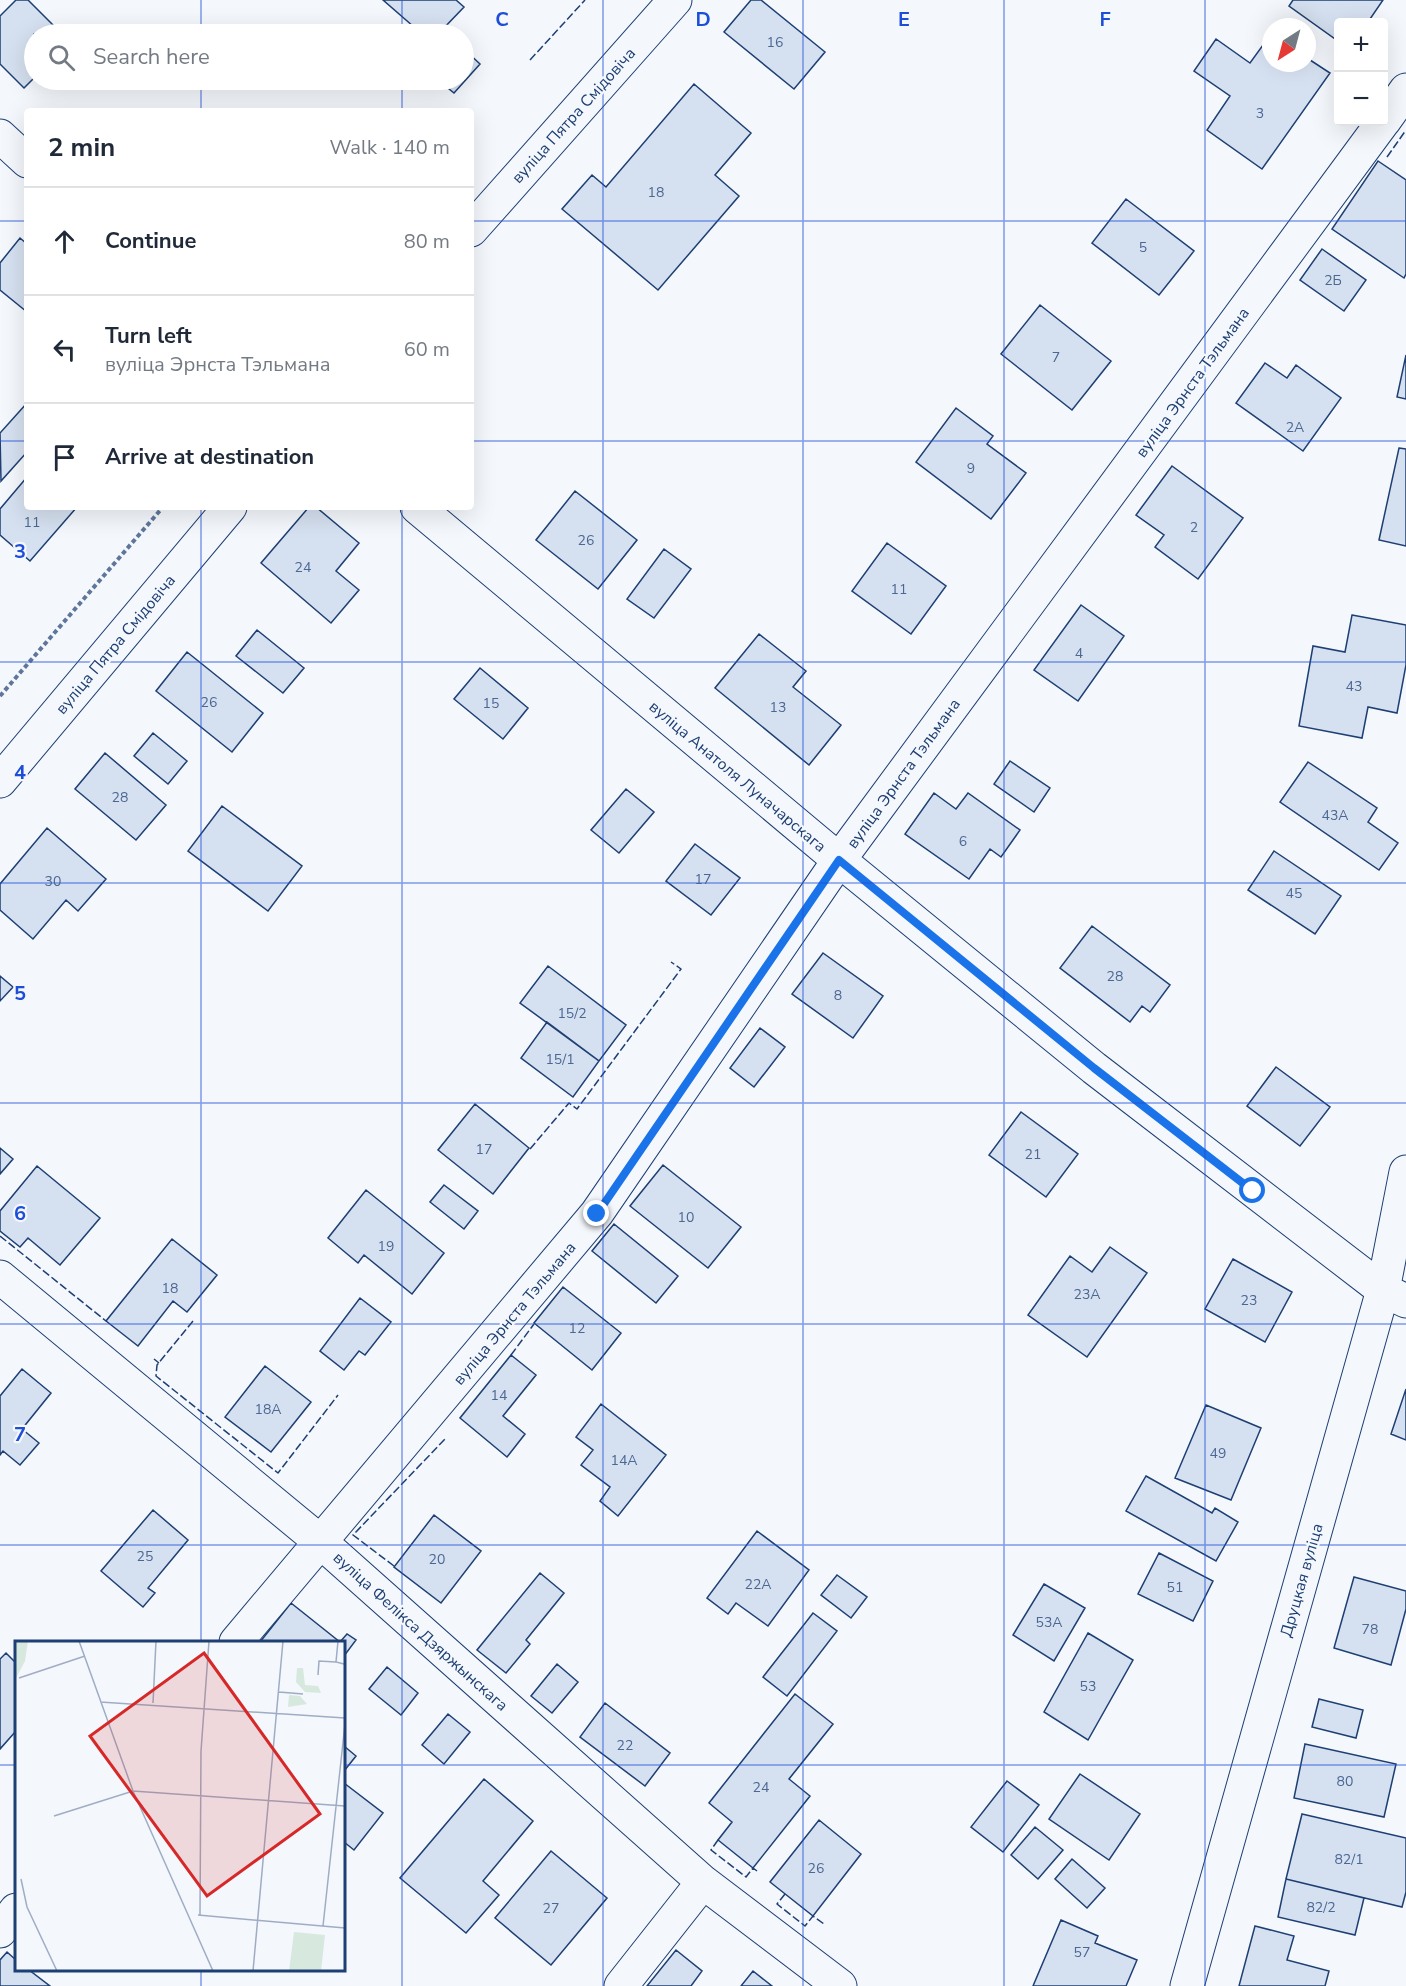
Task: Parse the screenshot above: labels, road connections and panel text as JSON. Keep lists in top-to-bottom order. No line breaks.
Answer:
{"streets":{"street":["вуліца Пятра Смідовіча","вуліца Эрнста Тэльмана","вуліца Анатоля Луначарскага","Друцкая вуліца","вуліца Фелікса Дзяржынскага"]},"crossings":[["вуліца Эрнста Тэльмана","вуліца Анатоля Луначарскага"],["вуліца Эрнста Тэльмана","вуліца Фелікса Дзяржынскага"],["вуліца Анатоля Луначарскага","Друцкая вуліца"]],"house_numbers":["16","3","18","5","2Б","7","2А","9","11","2","26","24","11","4","43","26","15","13","28","43А","6","17","30","45","28","8","15/2","15/1","17","21","10","19","18","23А","23","12","14","18А","49","14А","25","20","22А","51","53А","78","53","22","80","24","82/1","26","82/2","27","57"],"north":"bottom left","page":{"map_buttons":["+","−"],"search":"Search here","heading":["2 min","Walk · 140 m"],"list":[["Continue","80 m"],["Turn left","вуліца Эрнста Тэльмана","60 m"],"Arrive at destination"]},"grid":{"columns":["C","D","E","F"],"rows":["3","4","5","6","7"]}}
